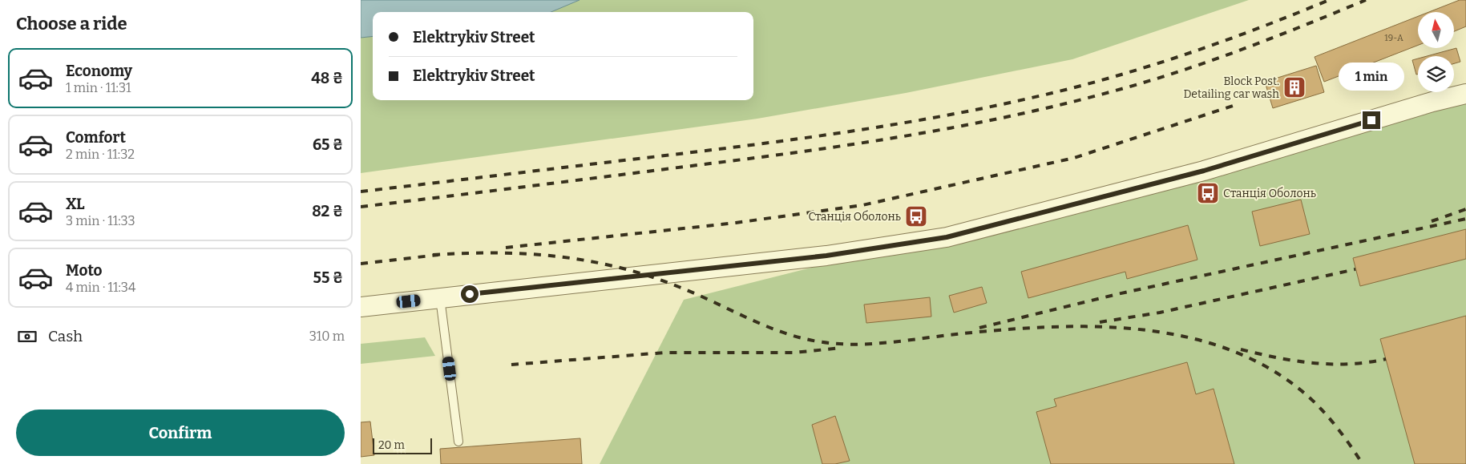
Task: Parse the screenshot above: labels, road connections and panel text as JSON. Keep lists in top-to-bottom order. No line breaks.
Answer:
{"places":{"building":["Block Post. Detailing car wash"],"bus stop":["Cтанція Оболонь","Станція Оболонь"]},"house_numbers":["19-А"],"scale_bar":"20 m","north":"top","page":{"heading":"Choose a ride","banner":["Elektrykiv Street","Elektrykiv Street"],"list":[{"name":"Economy","note":"1 min · 11:31","value":"48 ₴"},{"name":"Comfort","note":"2 min · 11:32","value":"65 ₴"},{"name":"XL","note":"3 min · 11:33","value":"82 ₴"},{"name":"Moto","note":"4 min · 11:34","value":"55 ₴"}],"bubble":"1 min","pay":["Cash","310 m"],"buttons":"Confirm","scale":"20 m"}}
